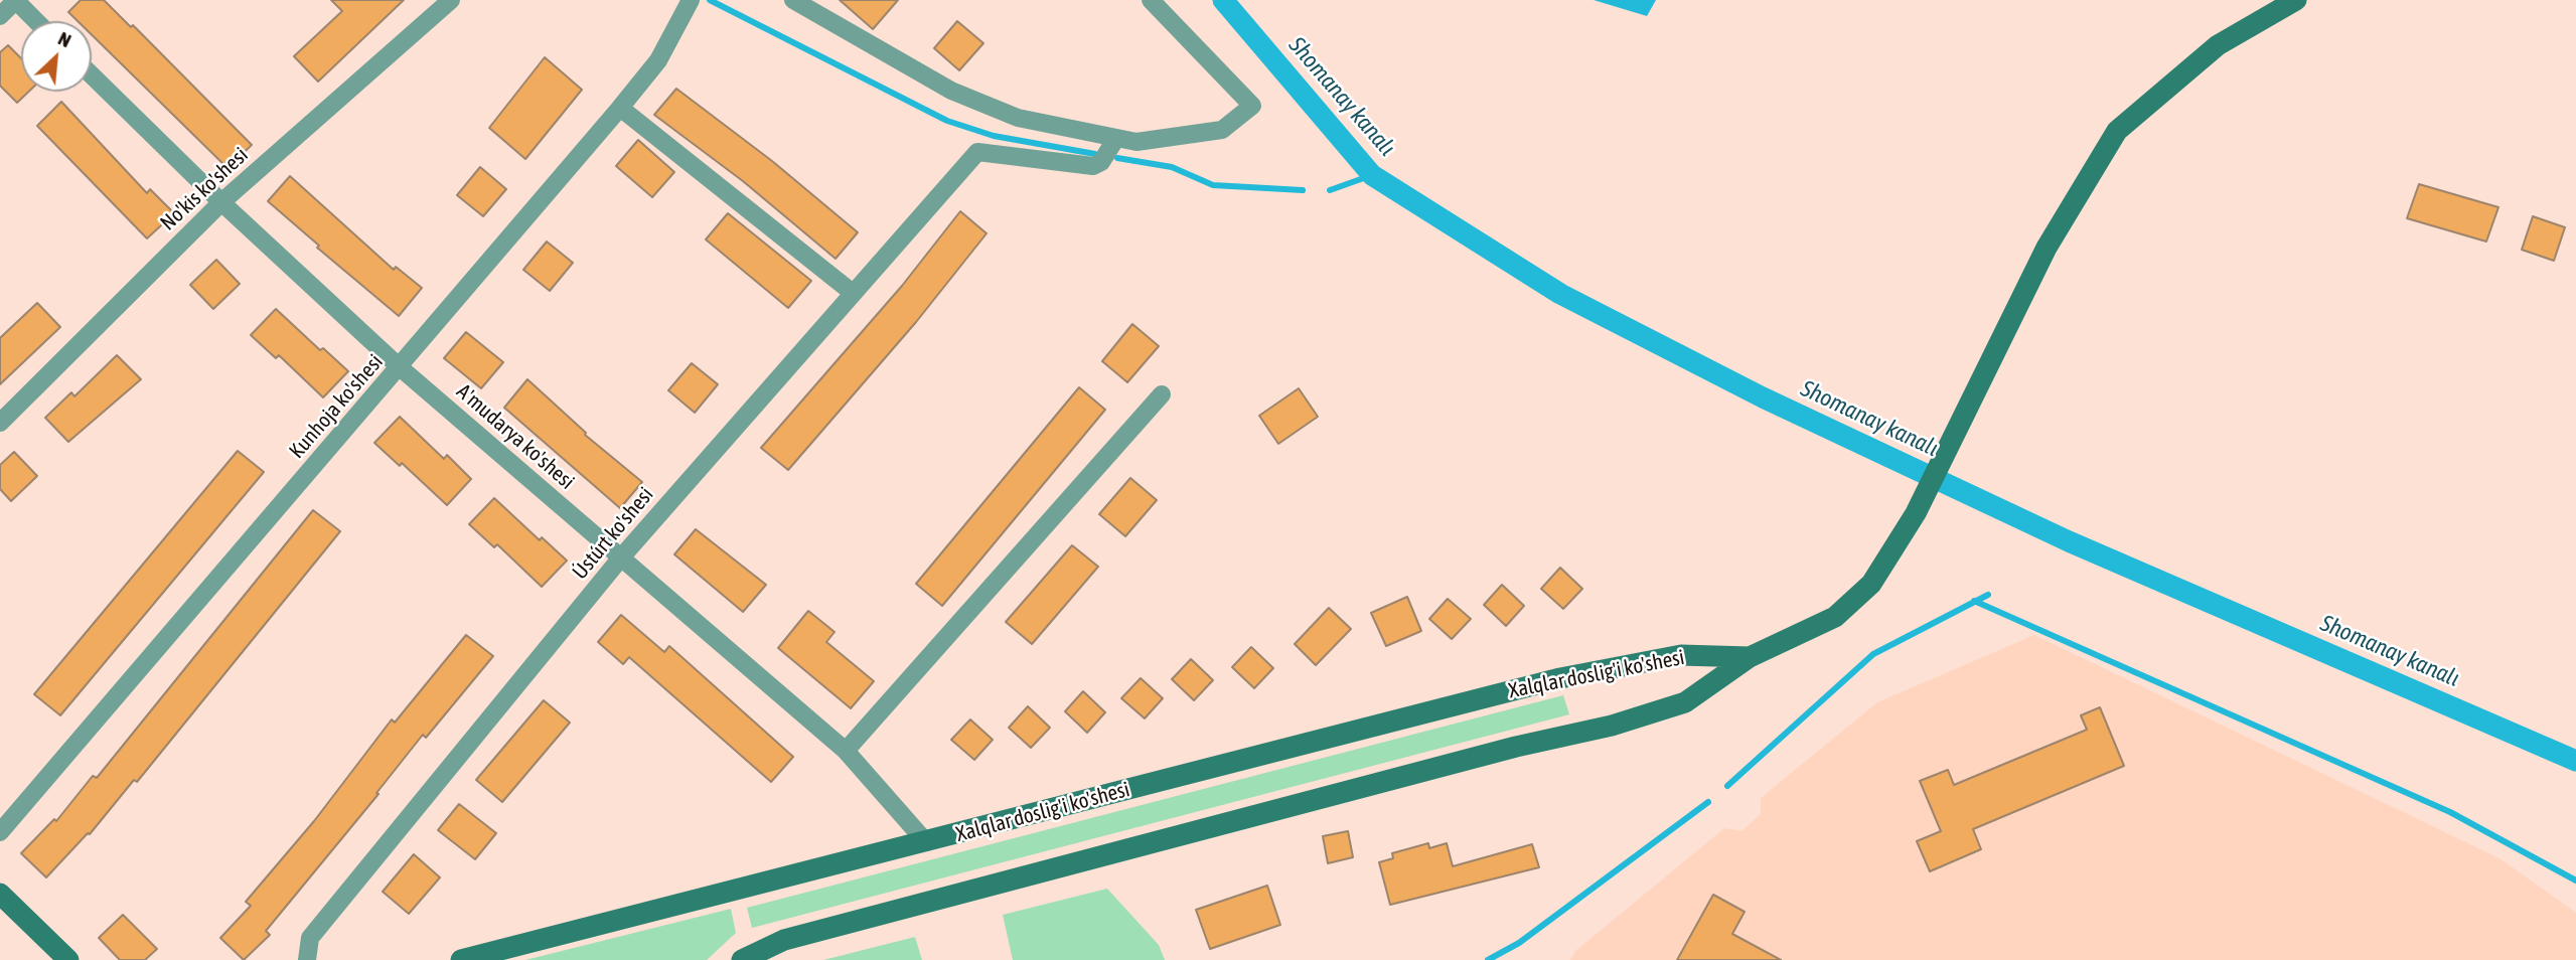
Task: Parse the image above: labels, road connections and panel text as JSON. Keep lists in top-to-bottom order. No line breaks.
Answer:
{"streets":{"main road":["Xalqlar doslig'i ko'shesi"],"street":["No'kis ko'shesi","Kunhoja ko'shesi","A'mudarya ko'shesi","Ústúrt ko'shesi"]},"crossings":[["No'kis ko'shesi","A'mudarya ko'shesi"],["Kunhoja ko'shesi","A'mudarya ko'shesi"],["A'mudarya ko'shesi","Ústúrt ko'shesi"],["A'mudarya ko'shesi","Xalqlar doslig'i ko'shesi"]],"water":["Shomanay kanalı"],"north":"top right"}
